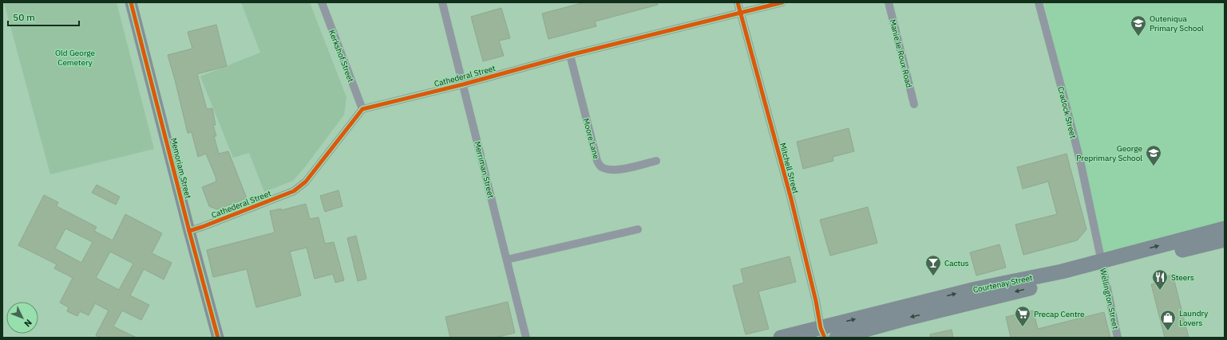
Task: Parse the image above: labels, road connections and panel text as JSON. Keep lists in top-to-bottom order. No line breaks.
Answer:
{"streets":{"highway":["Courtenay Street"],"street":["Manie le Roux Road","Kerkshof Street","Cathederal Street","Cradock Street","Moore Lane","Memoriam Street","Mitchell Street","Merriman Street","Wellington Street"]},"crossings":[["Kerkshof Street","Cathederal Street"],["Cathederal Street","Moore Lane"],["Cathederal Street","Memoriam Street"],["Cathederal Street","Mitchell Street"],["Cathederal Street","Merriman Street"],["Cradock Street","Courtenay Street"],["Cradock Street","Wellington Street"],["Mitchell Street","Courtenay Street"],["Courtenay Street","Wellington Street"]],"parks":["Old George Cemetery"],"places":{"school or university":["Outeniqua Primary School","George Preprimary School"],"bar":["Cactus"],"restaurant":["Steers"],"supermarket":["Precap Centre"],"shop":["Laundry Lovers"]},"scale_bar":"50 m","north":"bottom right"}
